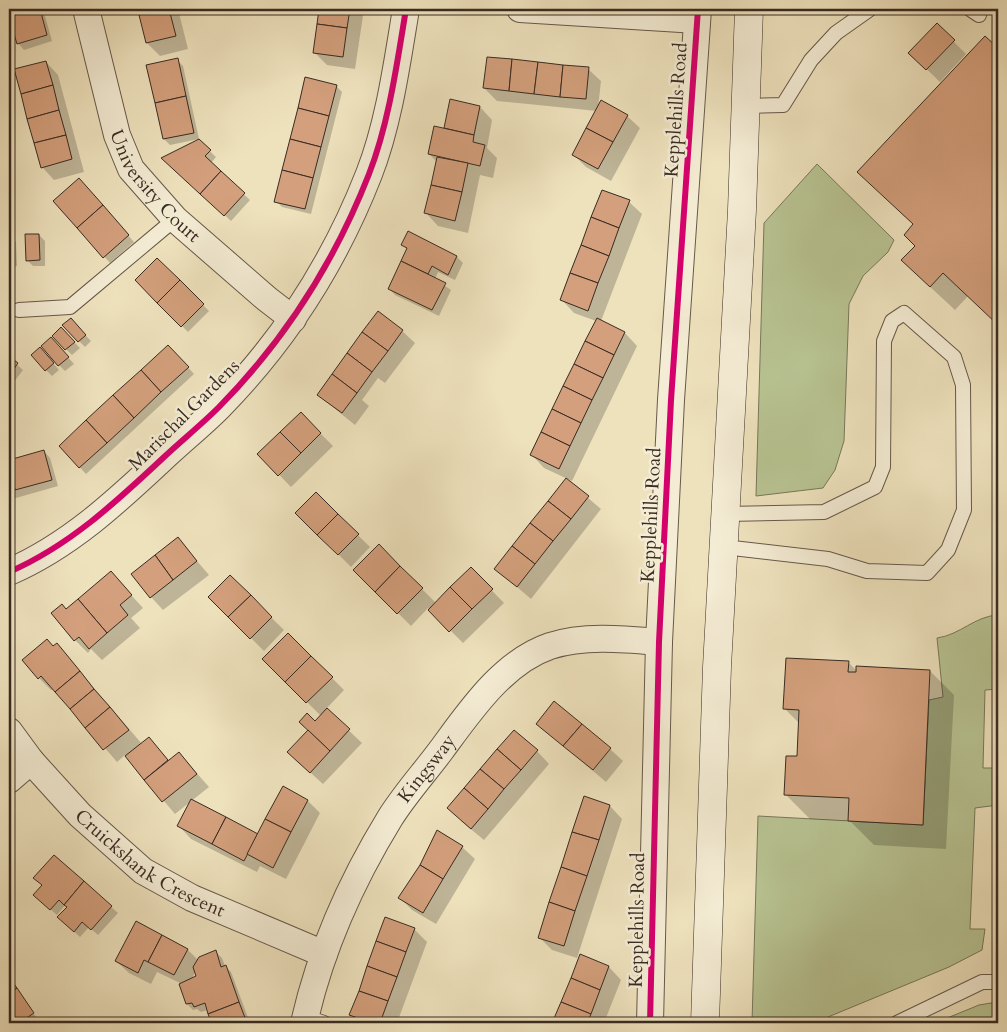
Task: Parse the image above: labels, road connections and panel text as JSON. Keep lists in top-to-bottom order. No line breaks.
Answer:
{"streets":{"street":["Kepplehills Road","University Court","Marischal Gardens","Kingsway","Cruickshank Crescent"]},"crossings":[["Kepplehills Road","Kingsway"],["University Court","Marischal Gardens"],["Kingsway","Cruickshank Crescent"]]}
